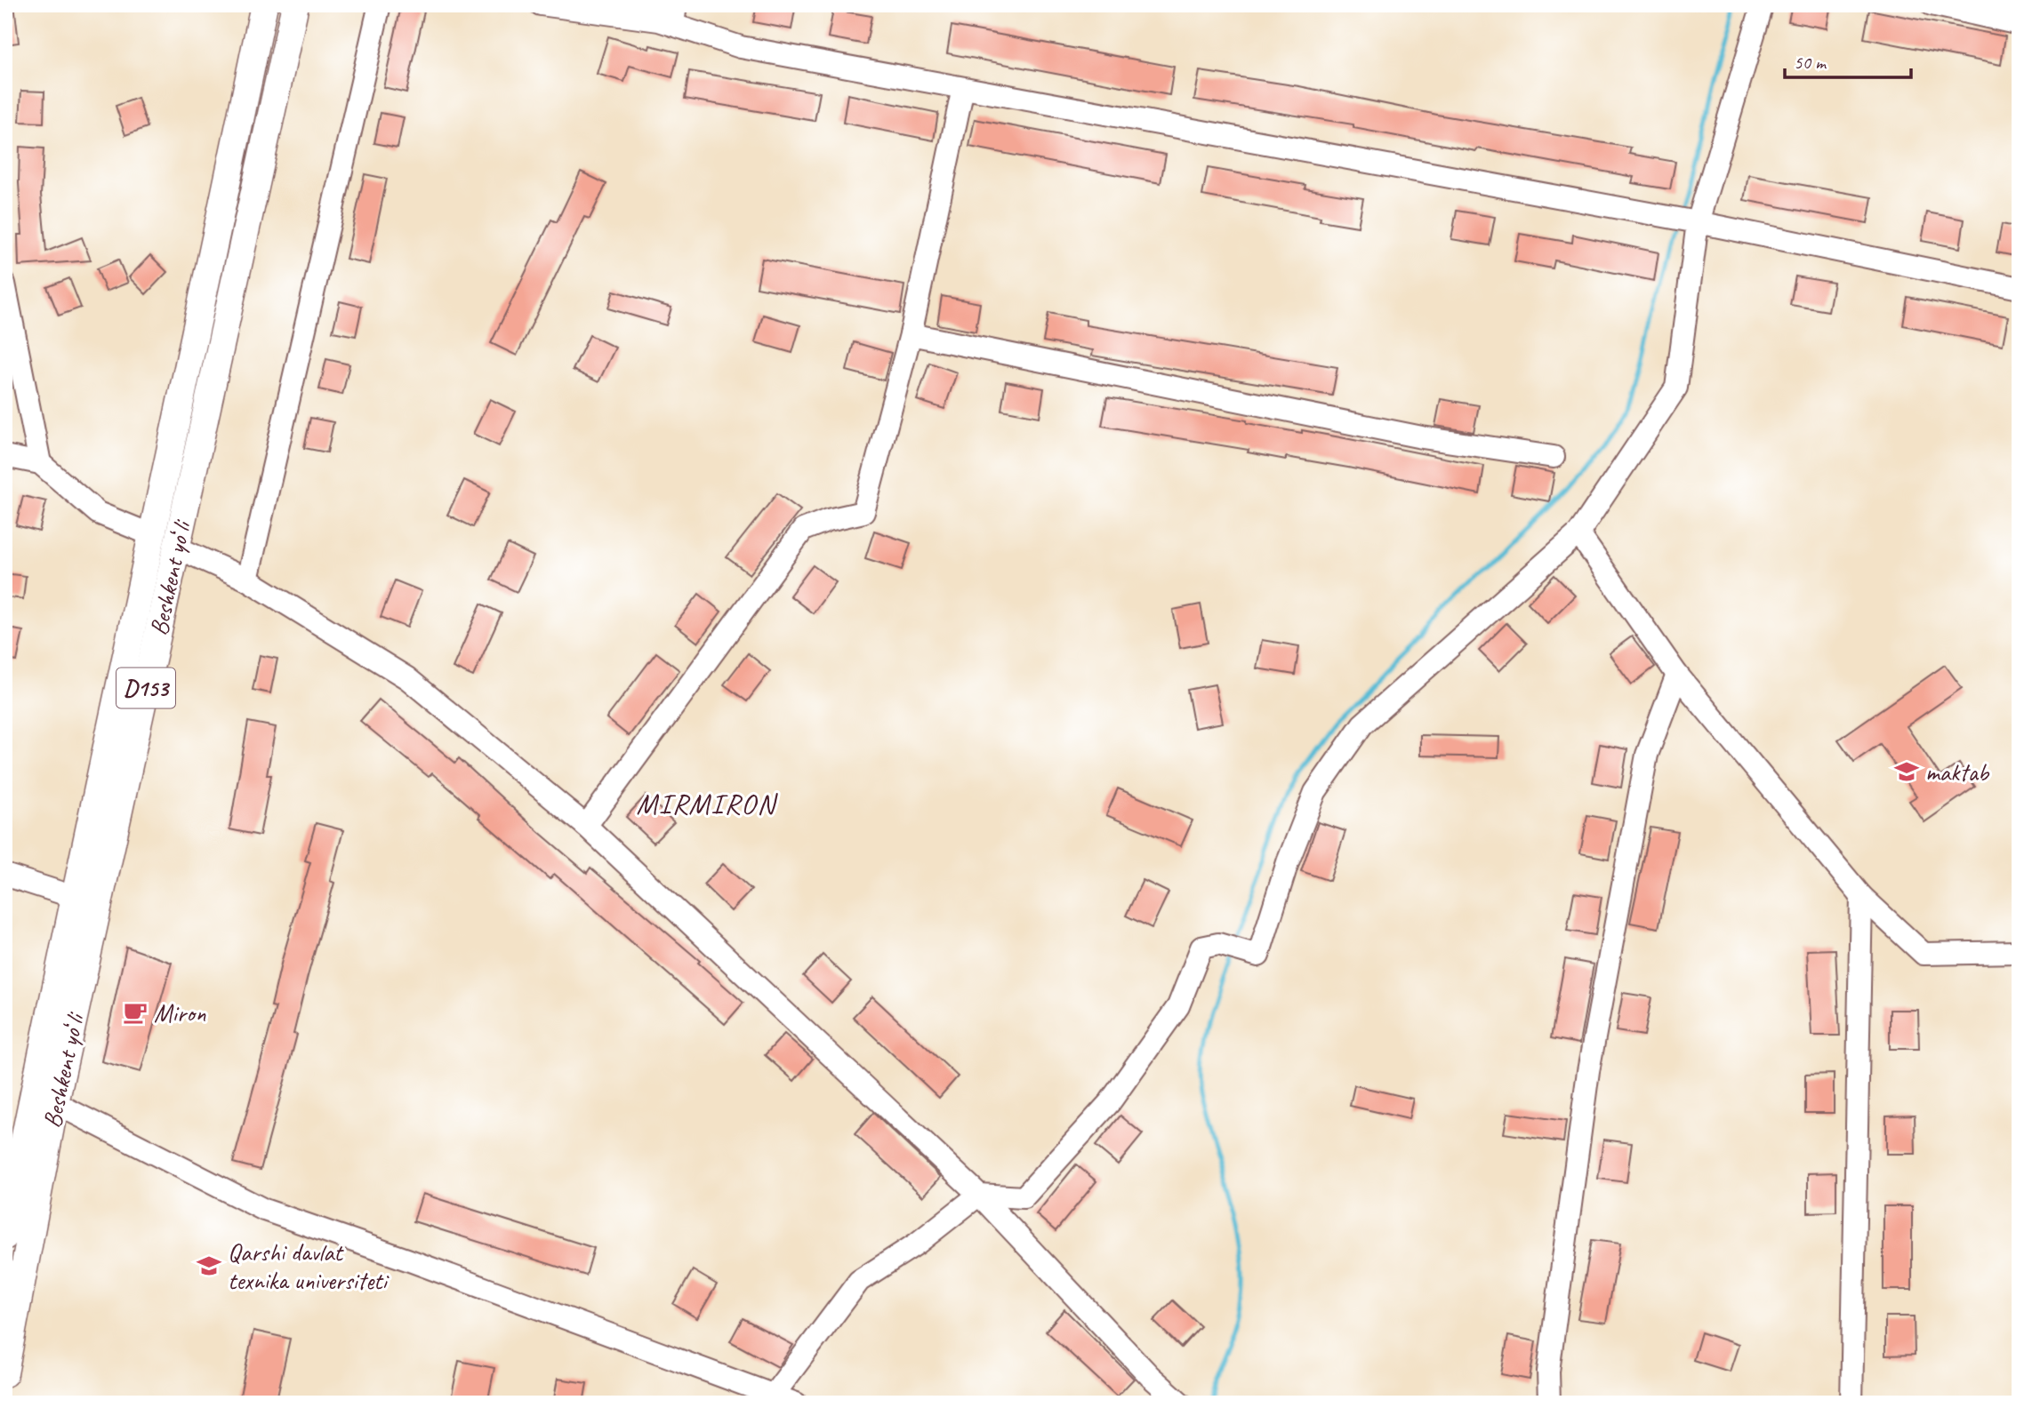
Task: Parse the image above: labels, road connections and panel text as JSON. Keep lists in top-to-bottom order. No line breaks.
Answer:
{"streets":{"main road":["Beshkent yoʻli","D153"]},"districts":["MIRMIRON"],"places":{"school or university":["maktab","Qarshi davlat texnika universiteti"],"cafe":["Miron"]},"scale_bar":"50 m"}
